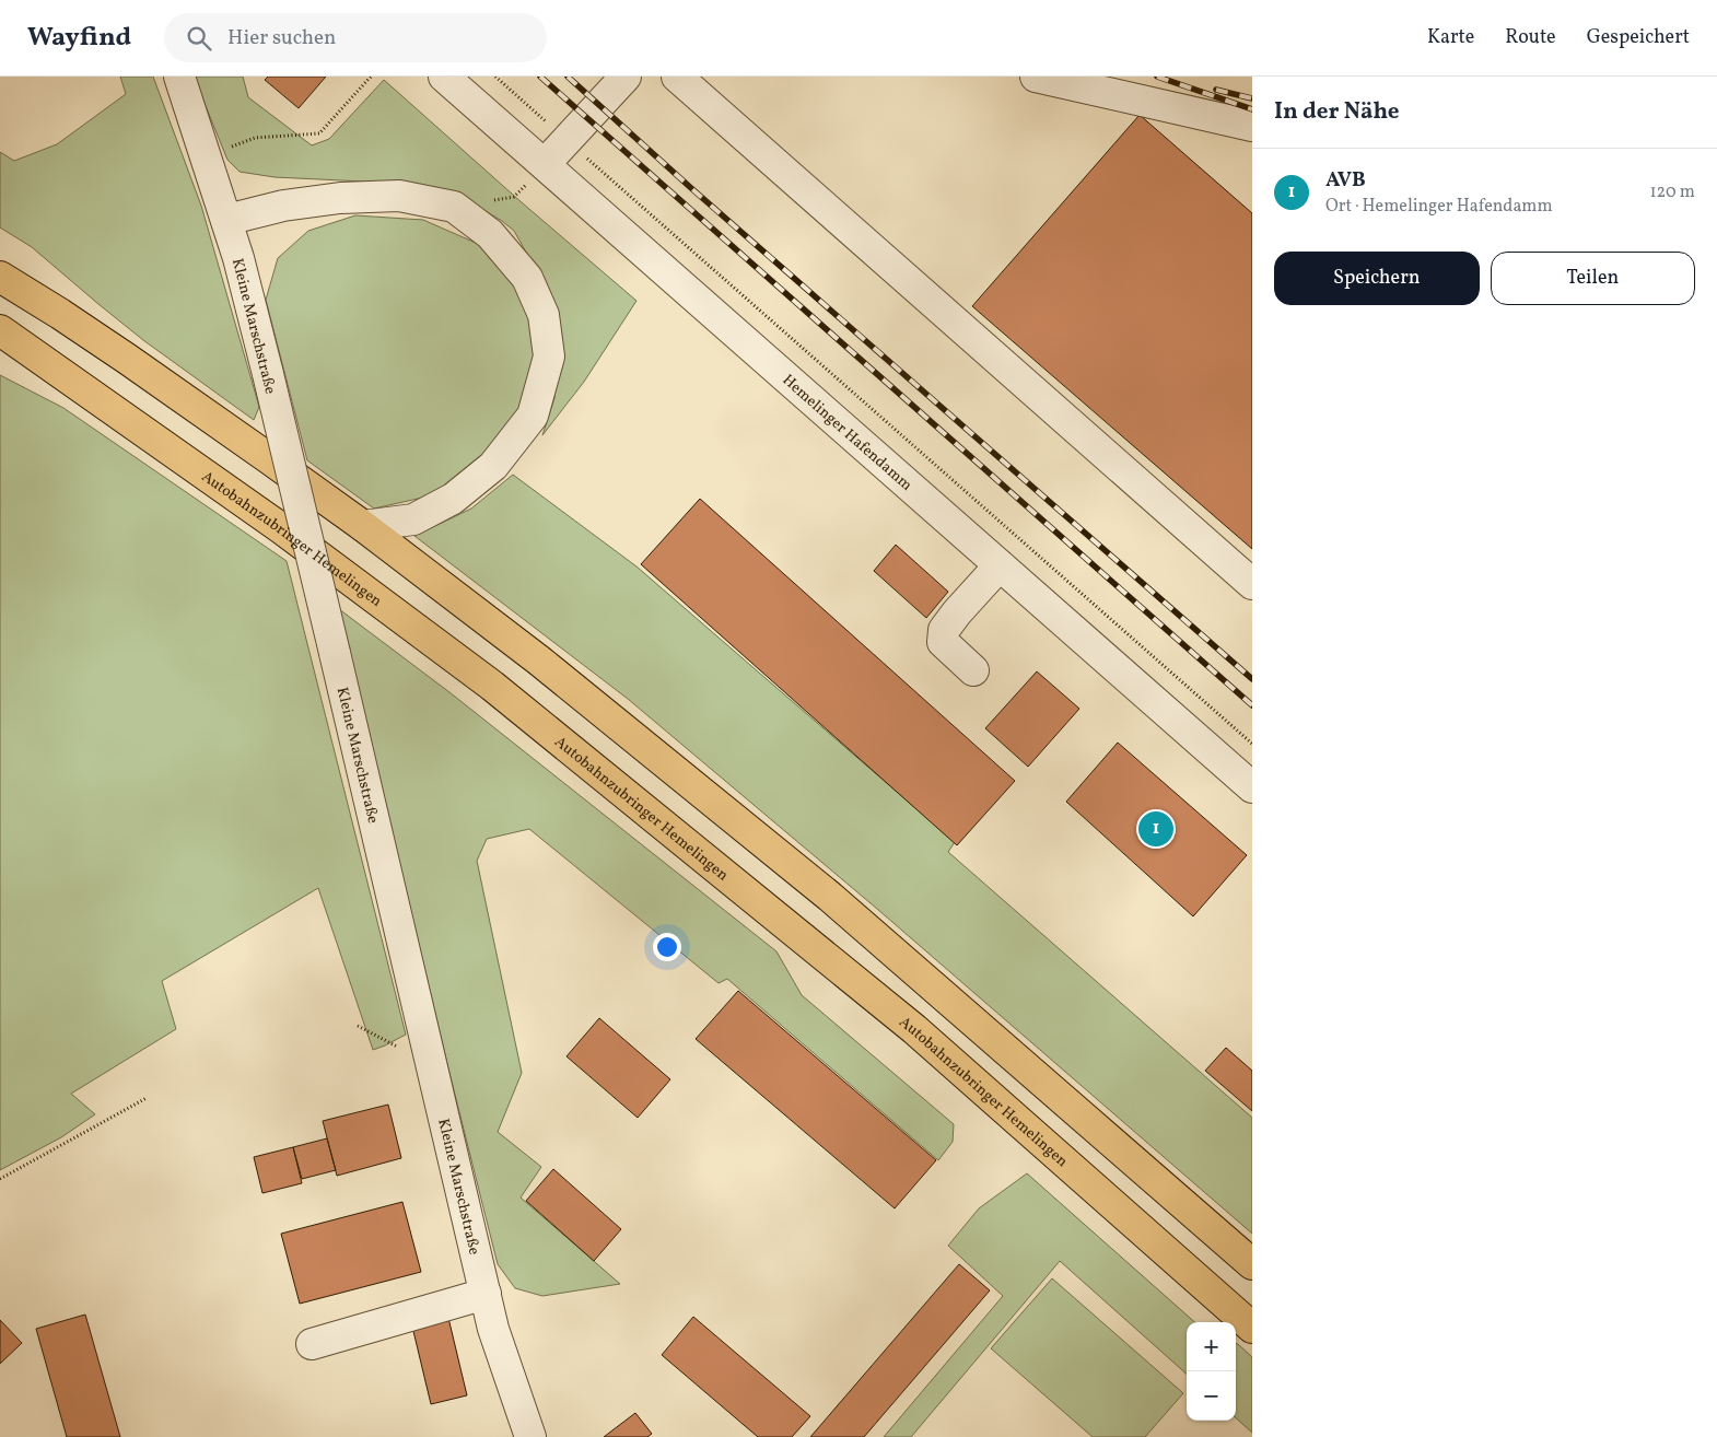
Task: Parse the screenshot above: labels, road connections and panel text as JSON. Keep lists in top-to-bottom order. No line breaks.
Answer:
{"streets":{"highway":["Autobahnzubringer Hemelingen"],"street":["Kleine Marschstraße","Hemelinger Hafendamm"]},"page":{"header":"Wayfind","search":"Hier suchen","nav":["Karte","Route","Gespeichert"],"heading":"In der Nähe","list":[{"mark":"1","name":"AVB","note":"Ort · Hemelinger Hafendamm","value":"120 m"}],"buttons":["Speichern","Teilen"],"pins":"1","map_buttons":["+","−"]}}
